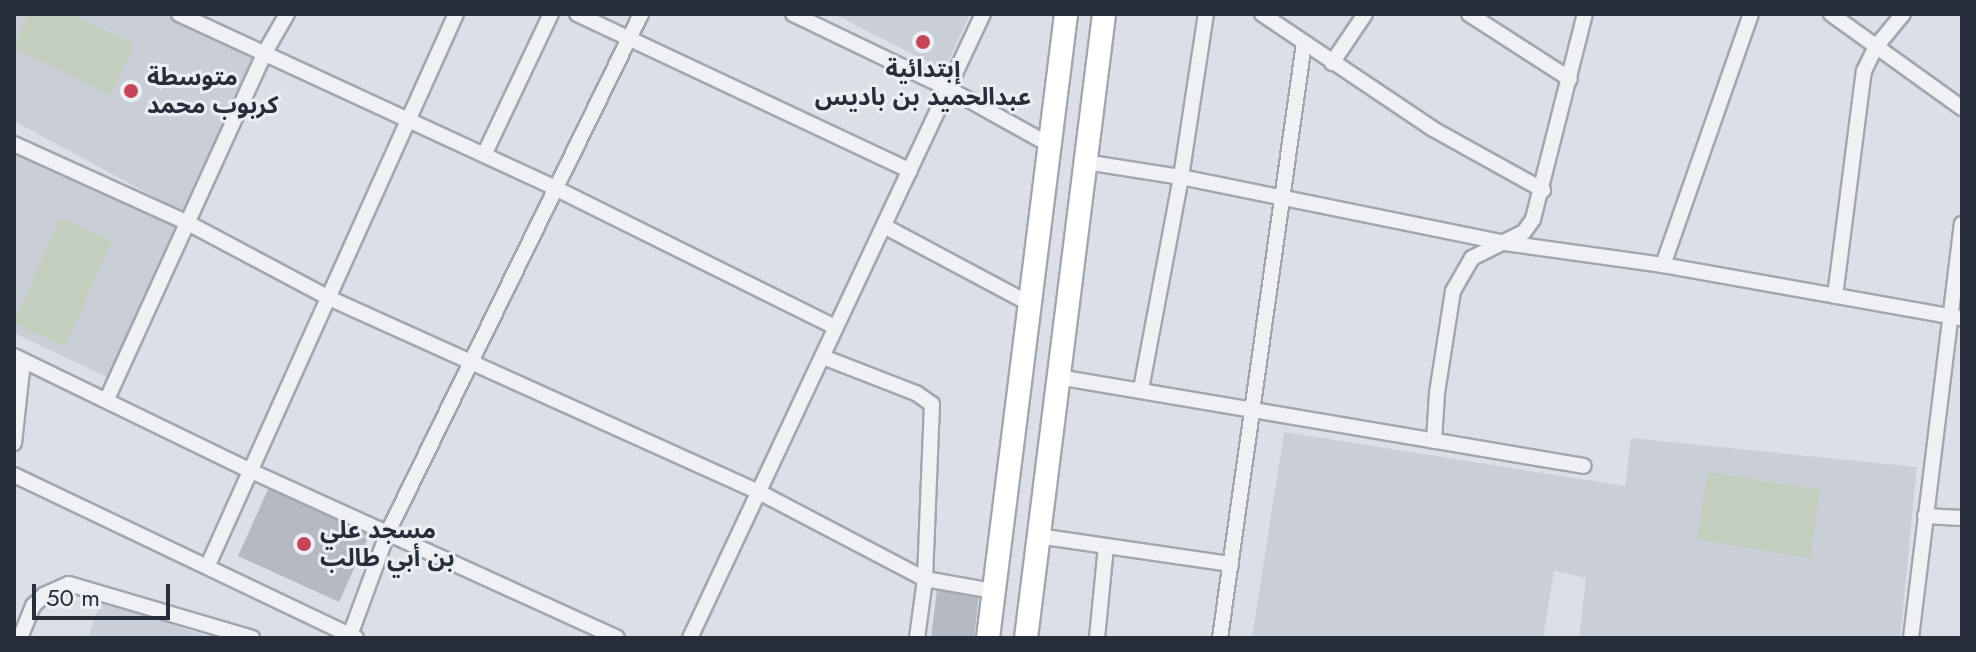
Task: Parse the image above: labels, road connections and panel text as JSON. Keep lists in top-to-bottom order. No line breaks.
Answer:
{"places":["إبتدائية عبدالحميد بن باديس","متوسطة كربوب محمد","مسجد علي بن أبي طالب"],"scale_bar":"50 m"}
